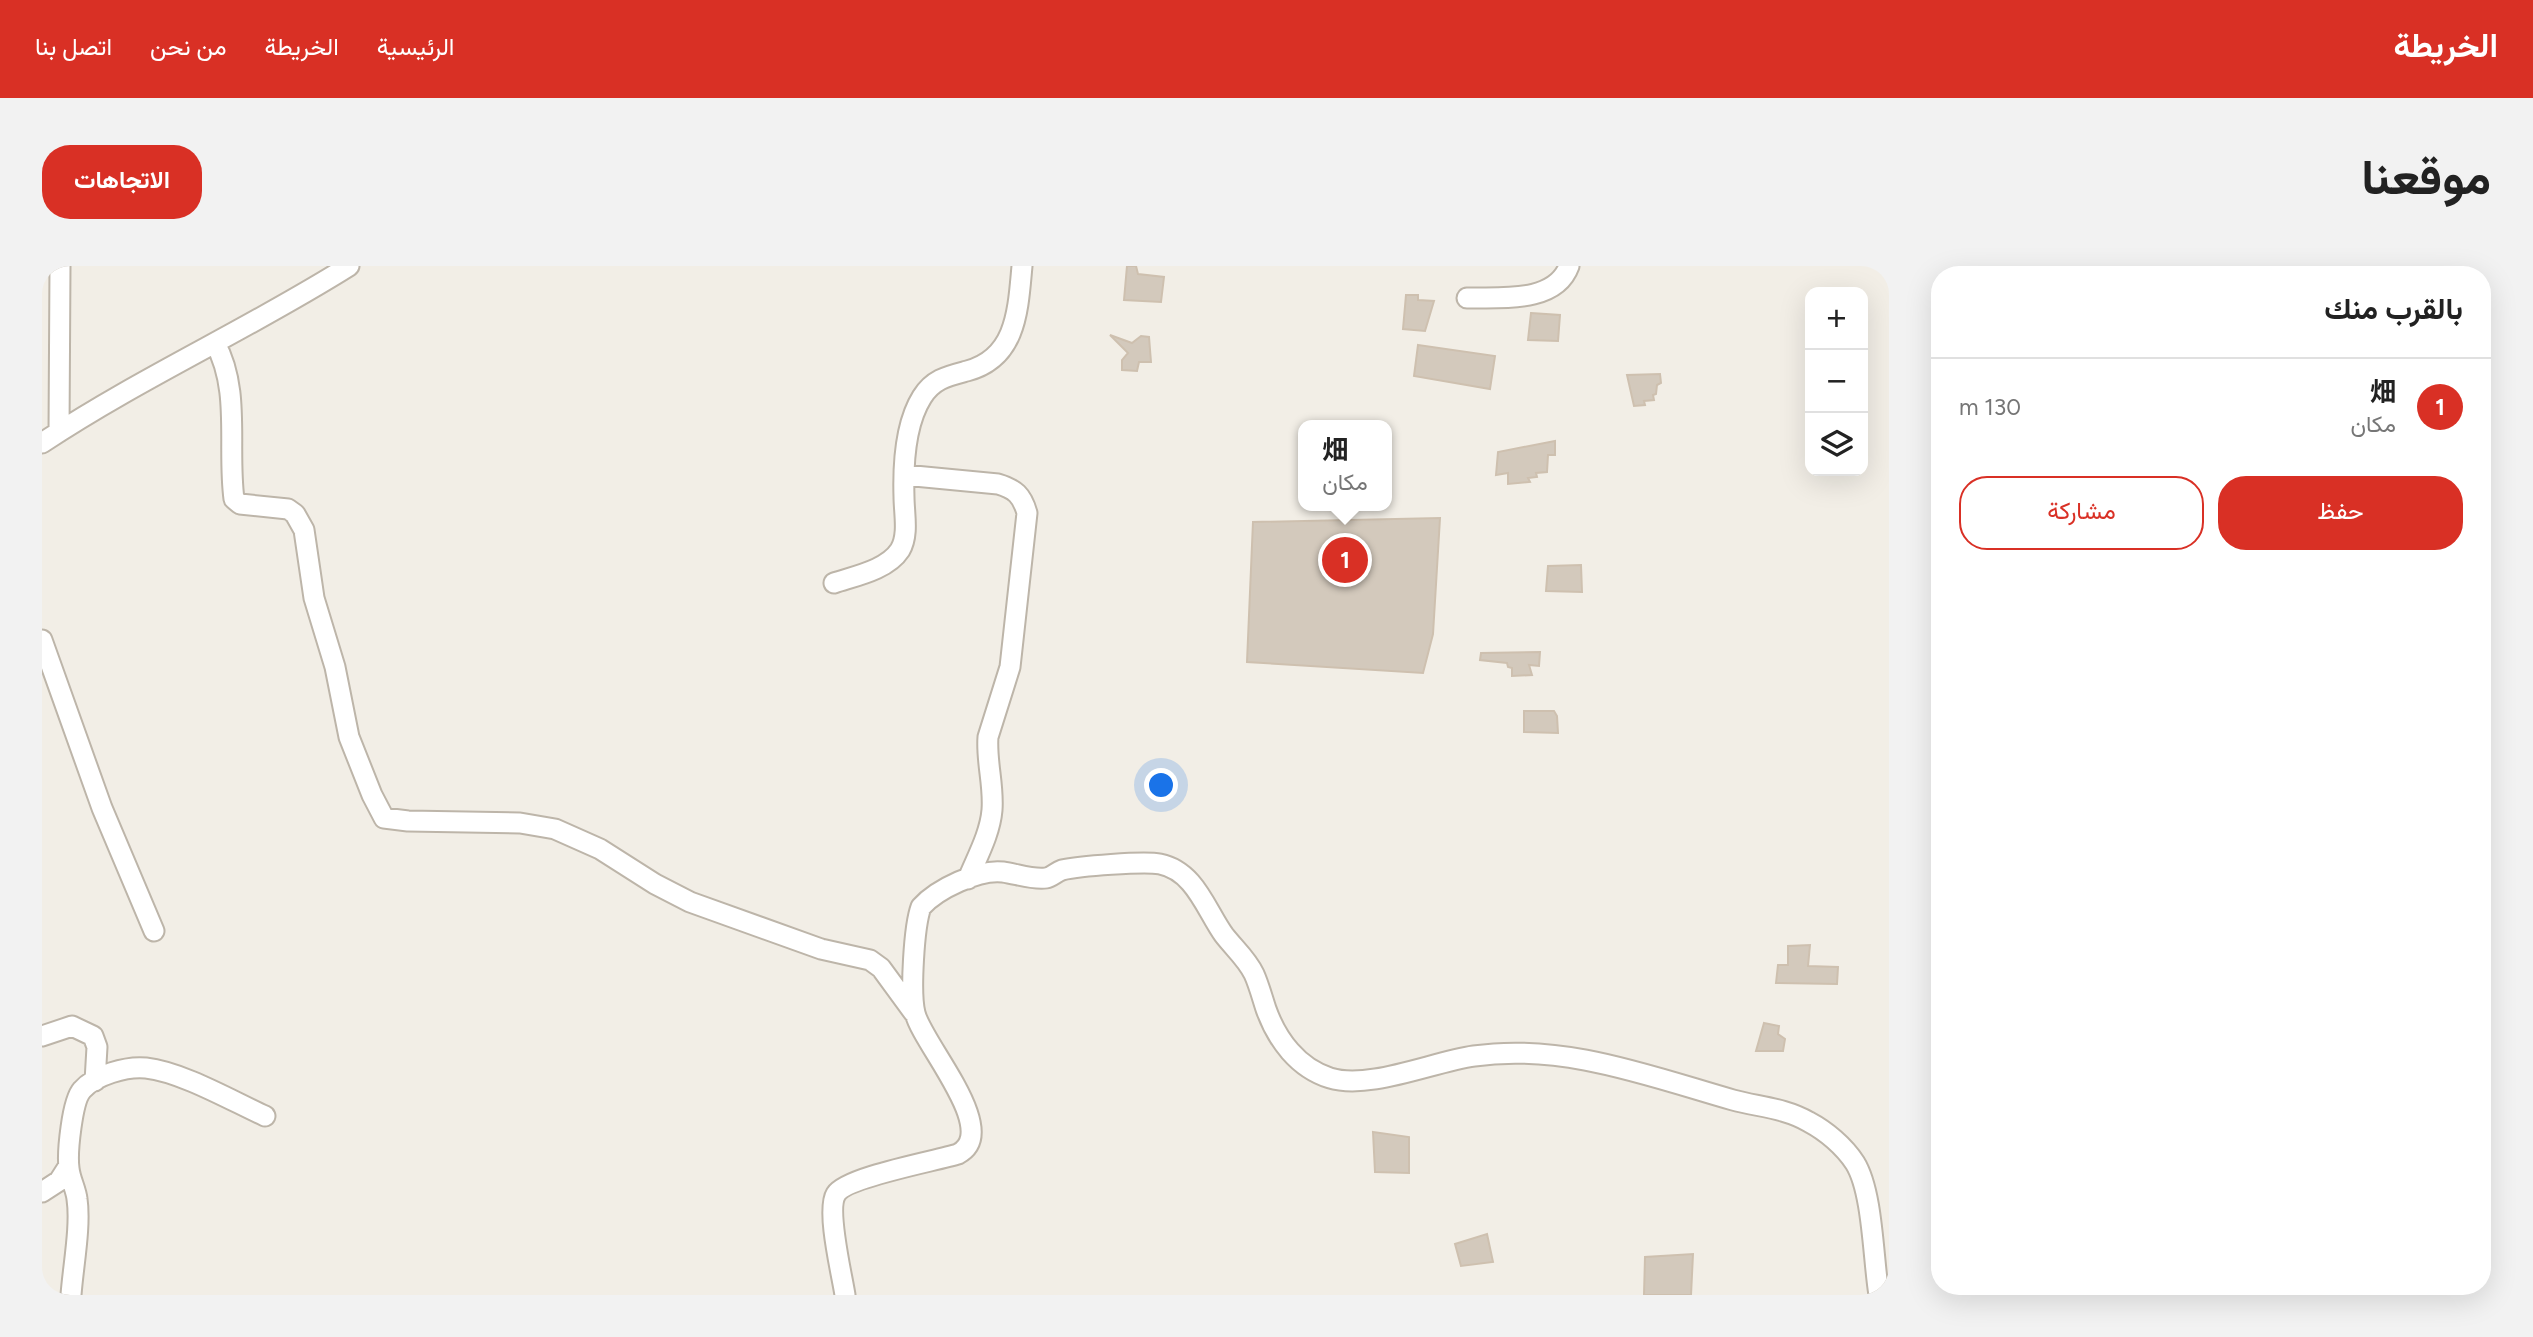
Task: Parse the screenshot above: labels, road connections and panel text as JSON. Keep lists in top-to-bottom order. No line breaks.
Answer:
{"page":{"header":"الخريطة","nav":["الرئيسية","الخريطة","من نحن","اتصل بنا"],"title":"موقعنا","buttons":["الاتجاهات",["حفظ","مشاركة"]],"heading":"بالقرب منك","map_buttons":["+","−"],"list":[{"mark":"1","name":"畑","note":"مكان","value":"130 m"}],"popup":["畑","مكان"],"pins":"1"}}
